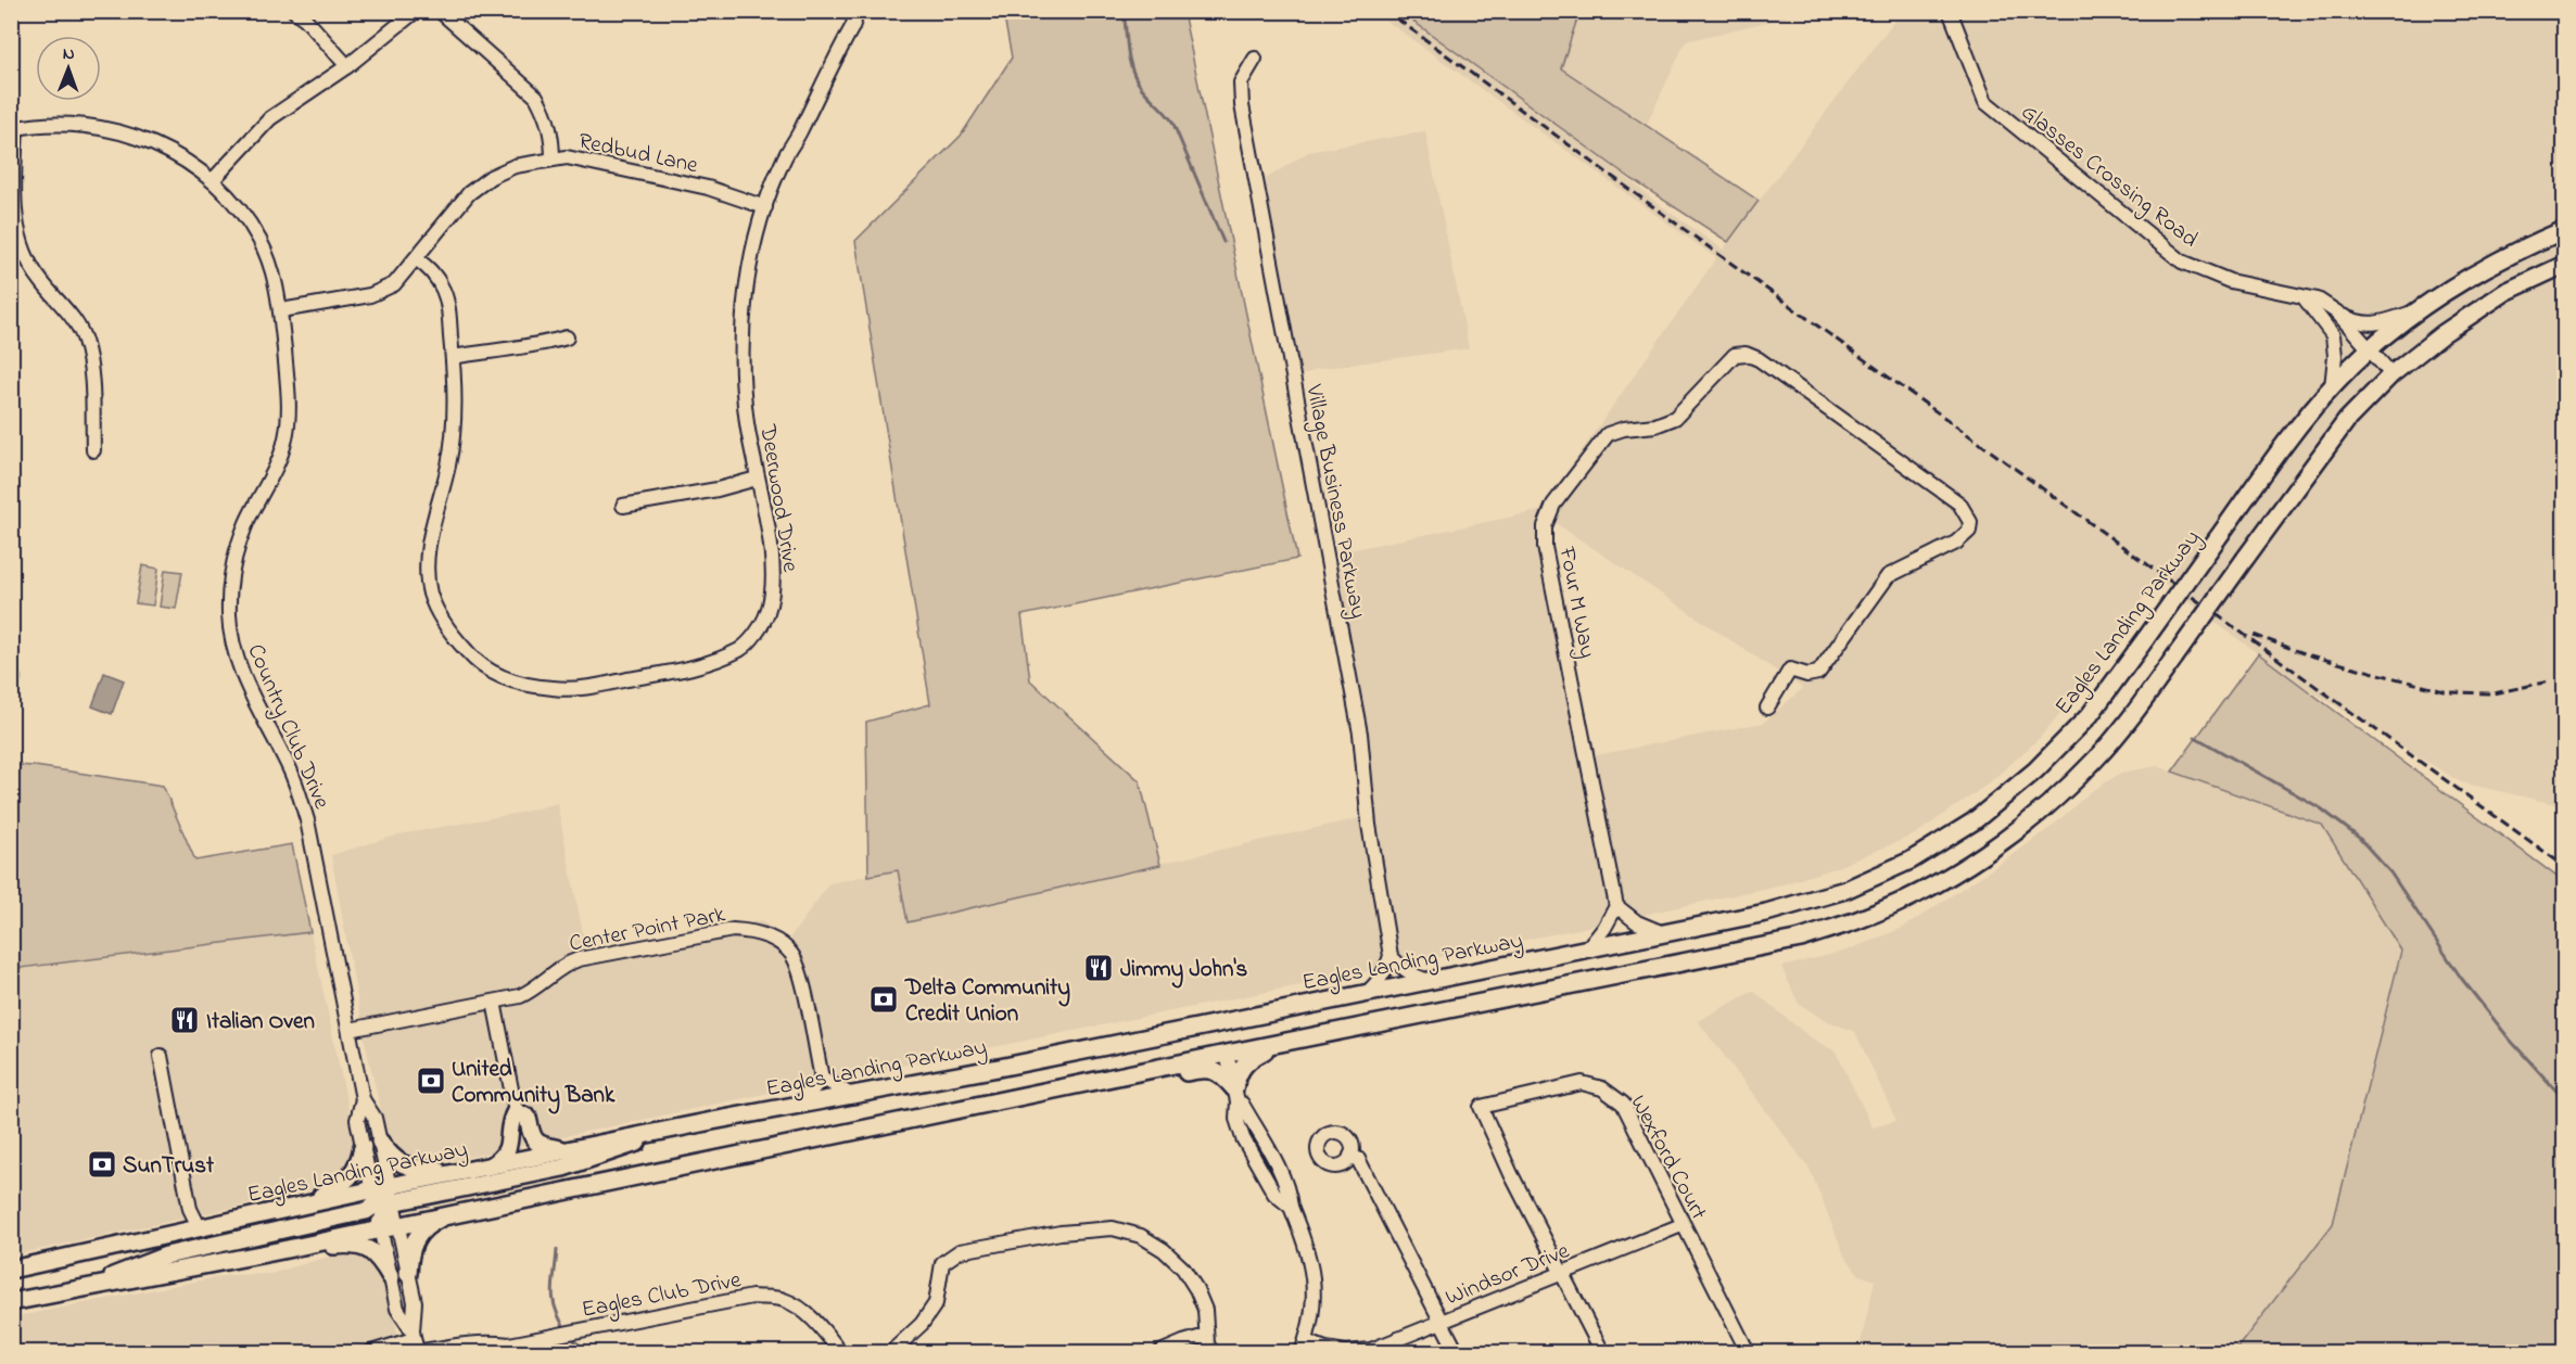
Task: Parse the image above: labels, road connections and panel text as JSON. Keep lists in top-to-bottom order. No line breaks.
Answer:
{"streets":{"main road":["Eagles Landing Parkway"],"street":["Redbud Lane","Glasses Crossing Road","Deerwood Drive","Village Business Parkway","Four M Way","Country Club Drive","Center Point Park","Wexford Court","Windsor Drive","Eagles Club Drive"]},"crossings":[["Redbud Lane","Deerwood Drive"],["Redbud Lane","Country Club Drive"],["Glasses Crossing Road","Eagles Landing Parkway"],["Eagles Landing Parkway","Country Club Drive"],["Country Club Drive","Center Point Park"],["Wexford Court","Windsor Drive"]],"places":{"restaurant":["Jimmy John's","Italian Oven"],"bank":["Delta Community Credit Union","United Community Bank","SunTrust"]},"north":"top"}
